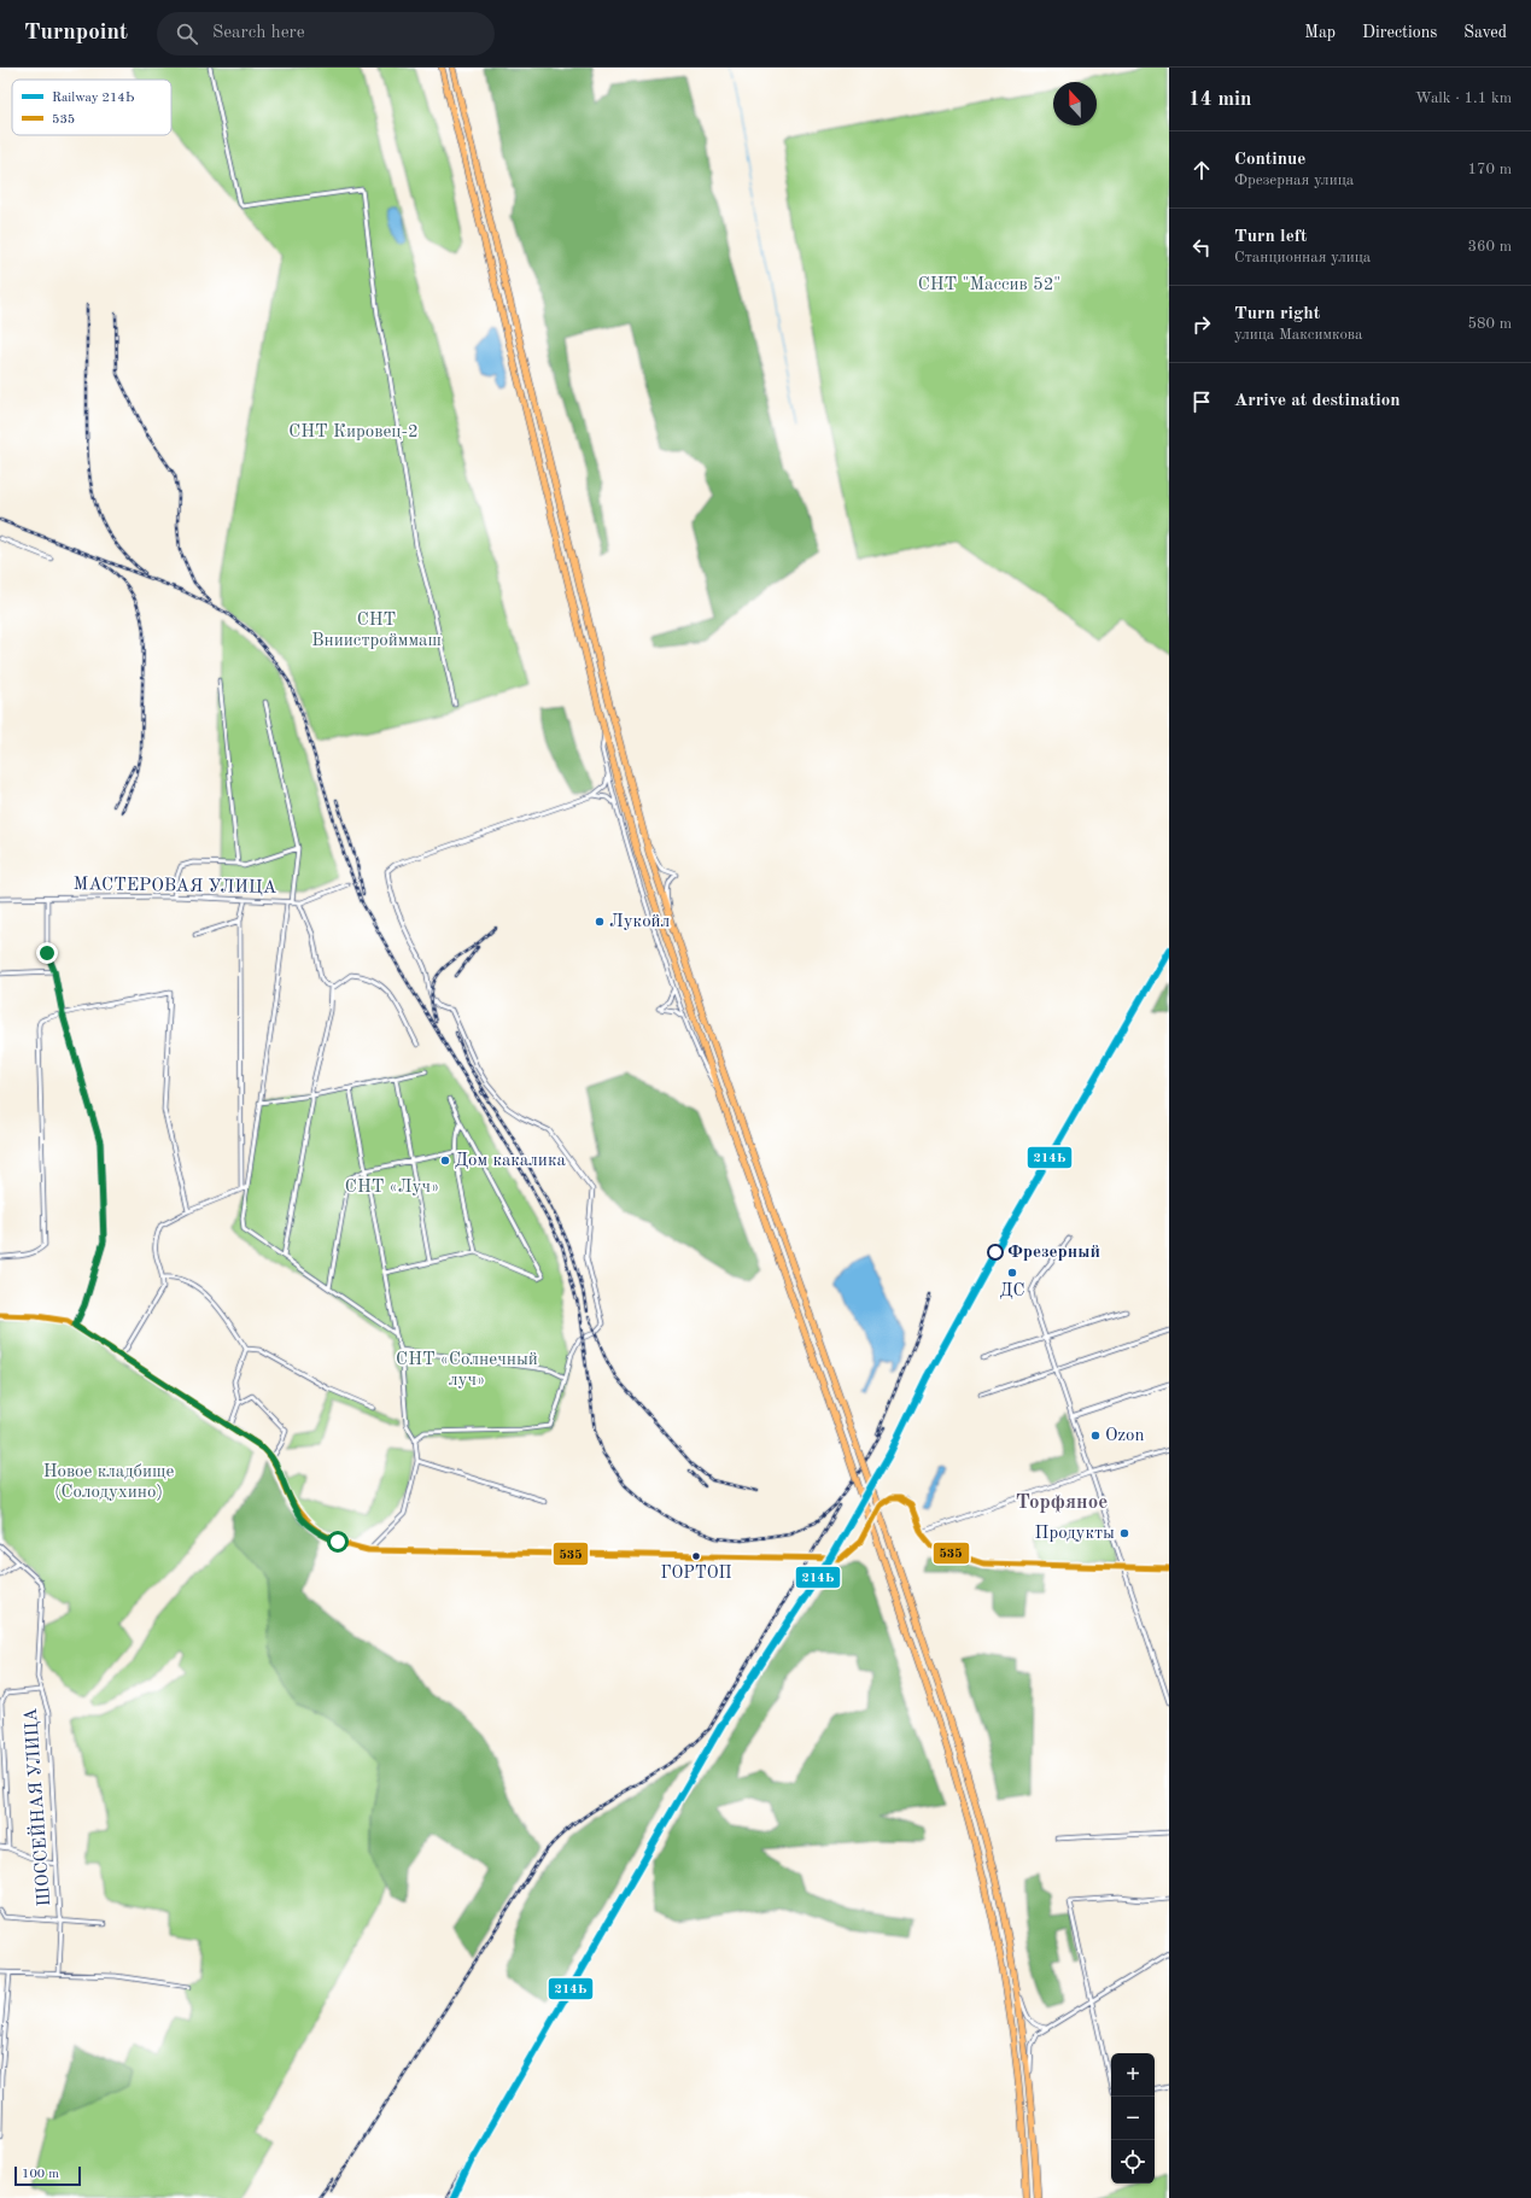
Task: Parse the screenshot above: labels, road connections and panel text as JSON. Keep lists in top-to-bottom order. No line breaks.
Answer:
{"streets":{"street":["МАСТЕРОВАЯ УЛИЦА","ШОССЕЙНАЯ УЛИЦА"]},"districts":["Торфяное"],"parks":["СНТ \"Массив 52\"","СНТ Кировец-2","СНТ Вниистройммаш","СНТ «Луч»","СНТ «Солнечный луч»","Новое кладбище (Солодухино)"],"places":["Лукойл","Дом какалика","Фрезерный","ДС","Ozon","Продукты","ГОРТОП"],"lines":["rail line 214Ь","transit line 535"],"legend":["Railway 214Ь","535"],"scale_bar":"100 m","north":"top","page":{"header":"Turnpoint","search":"Search here","nav":["Map","Directions","Saved"],"heading":["14 min","Walk · 1.1 km"],"list":[["Continue","Фрезерная улица","170 m"],["Turn left","Станционная улица","360 m"],["Turn right","улица Максимкова","580 m"],"Arrive at destination"],"map_buttons":["+","−"],"scale":"100 m"}}
